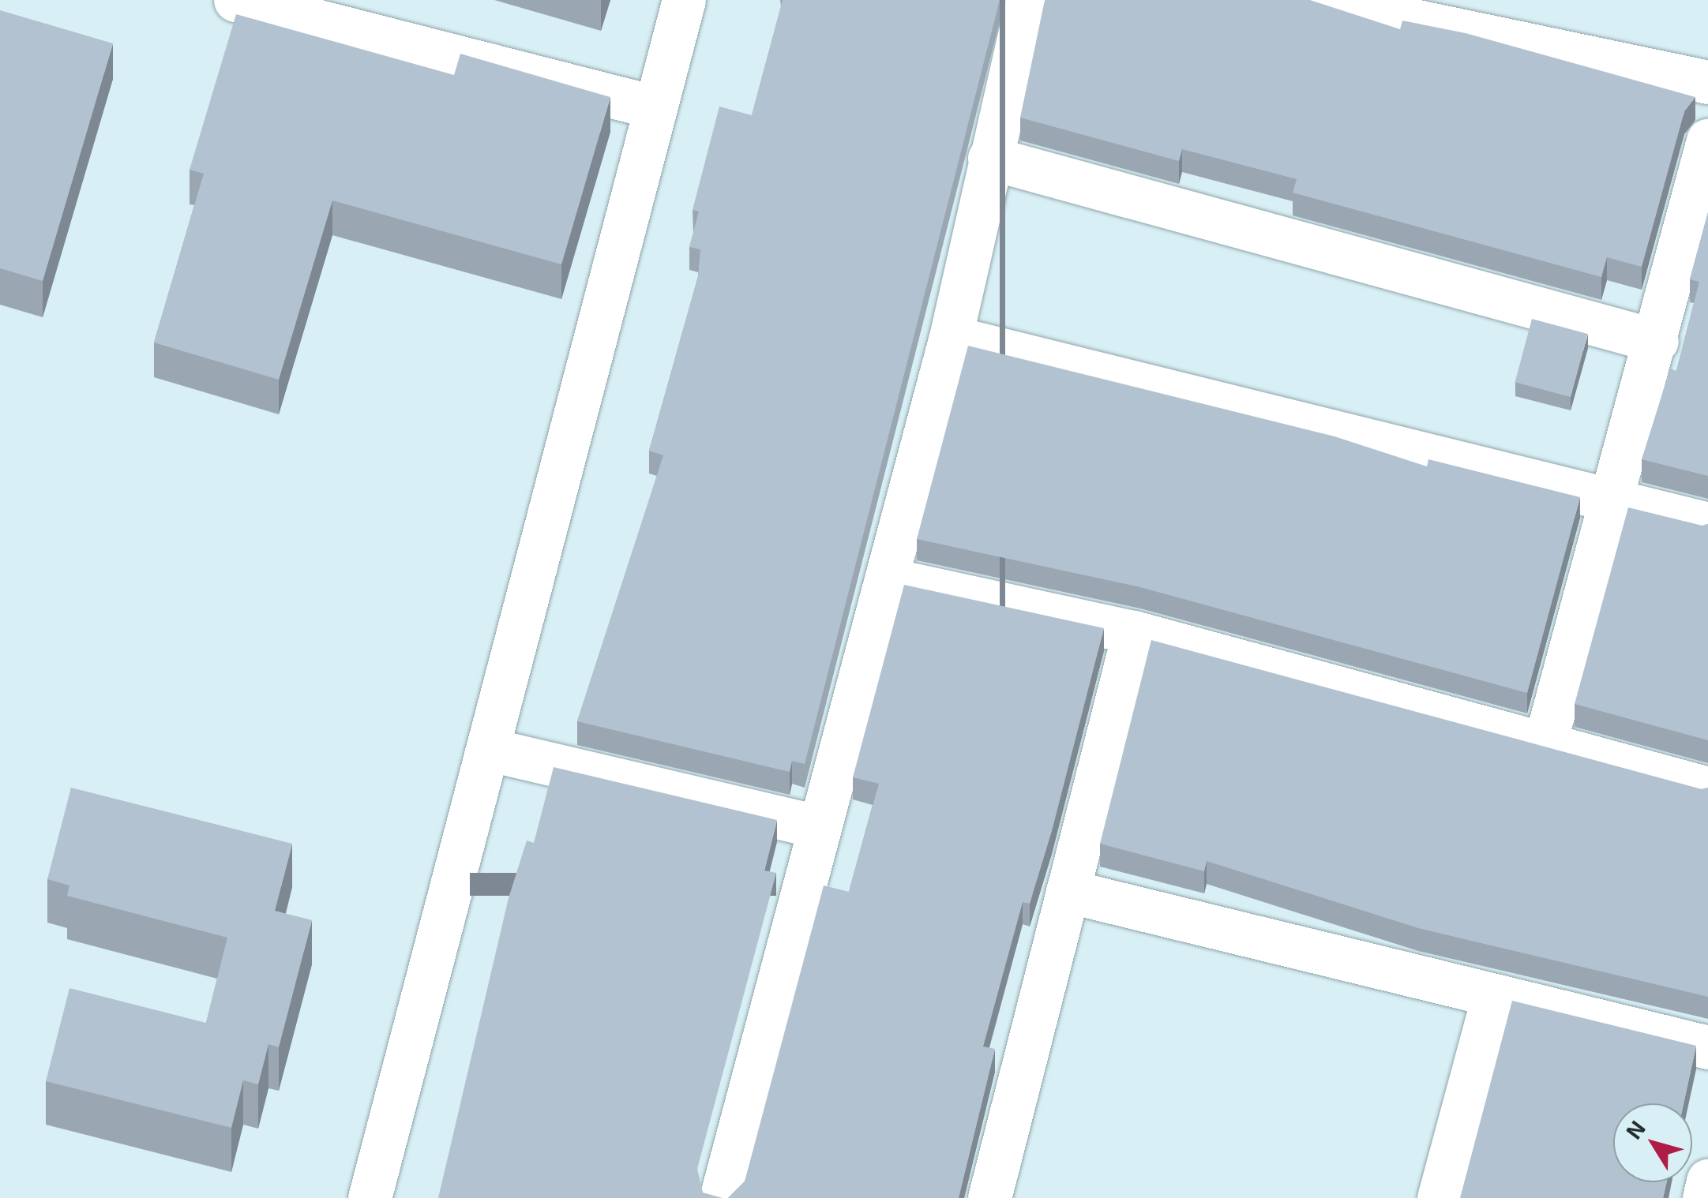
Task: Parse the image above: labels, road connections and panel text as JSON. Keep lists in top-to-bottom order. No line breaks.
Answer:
{"north":"top left"}
